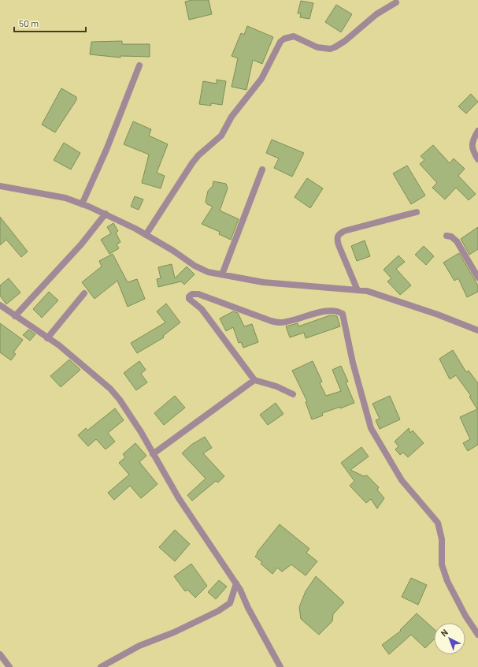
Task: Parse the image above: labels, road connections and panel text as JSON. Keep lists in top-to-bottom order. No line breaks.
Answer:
{"scale_bar":"50 m","north":"top left"}
